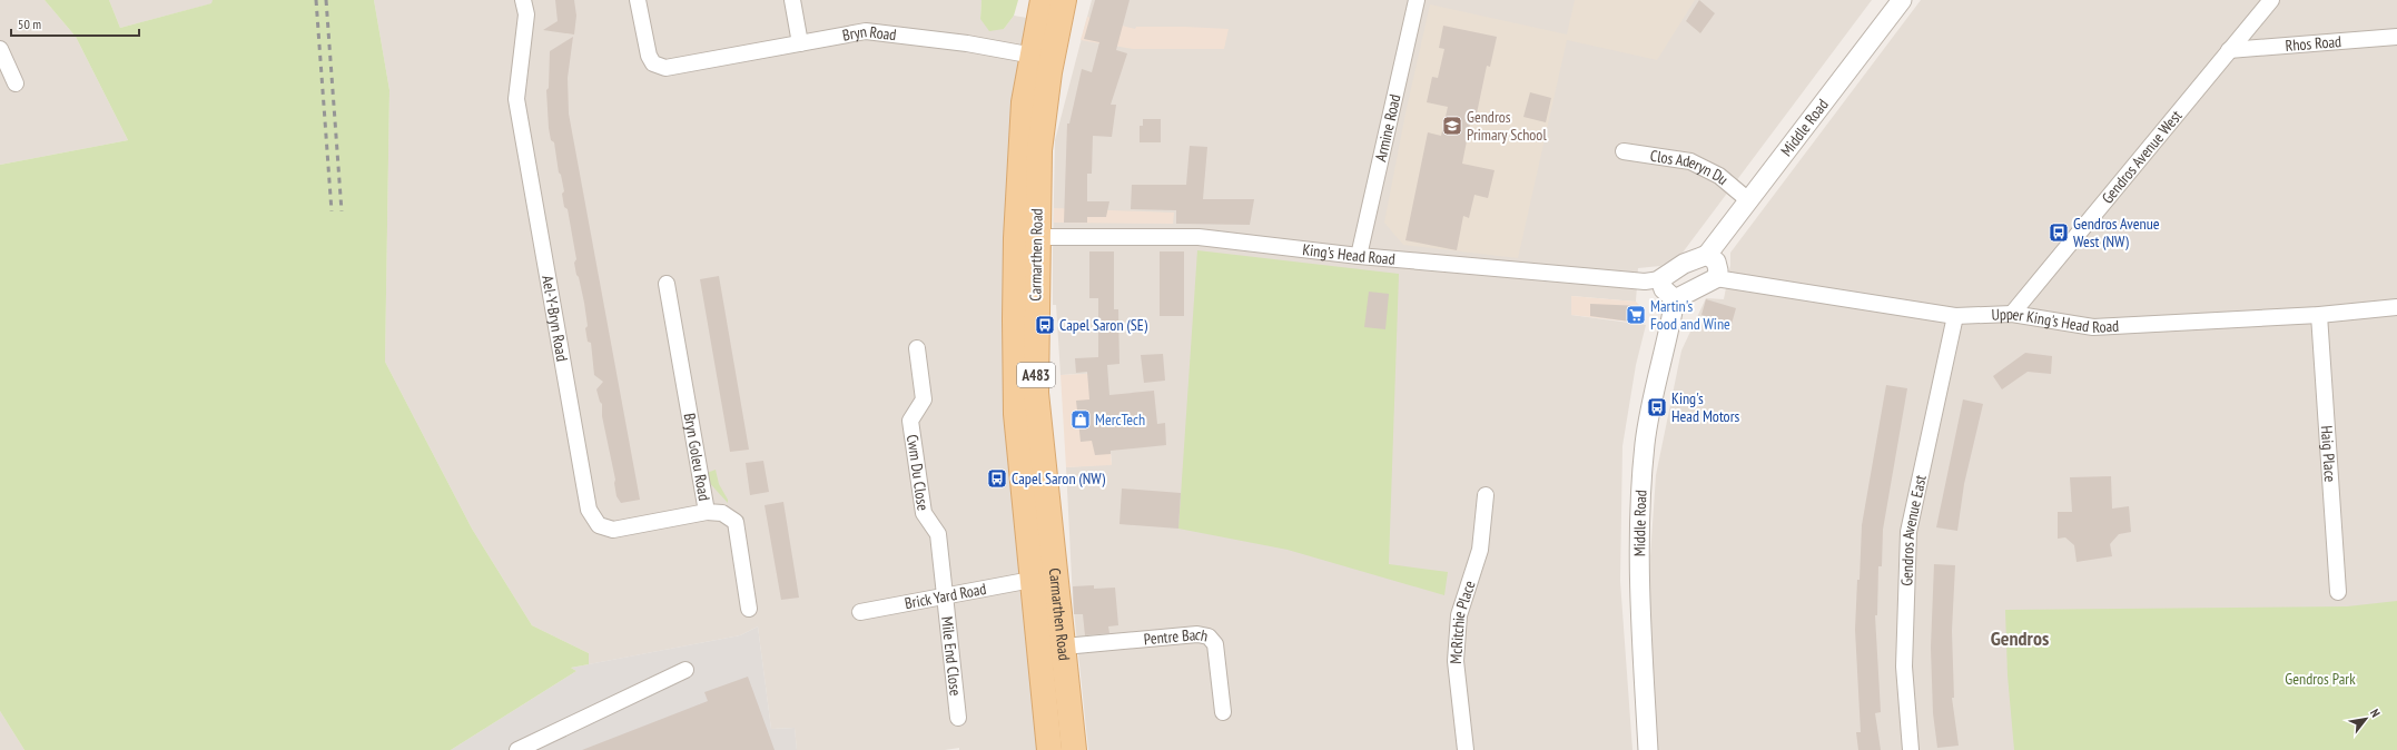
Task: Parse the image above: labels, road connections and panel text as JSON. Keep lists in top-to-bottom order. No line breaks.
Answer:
{"streets":{"main road":["Carmarthen Road","A483"],"street":["Bryn Road","Rhos Road","Middle Road","Armine Road","Gendros Avenue West","Clos Aderyn Du","King's Head Road","Ael-Y-Bryn Road","Upper King's Head Road","Haig Place","Bryn Goleu Road","Cwm Du Close","Gendros Avenue East","Brick Yard Road","McRitchie Place","Pentre Bach","Mile End Close"]},"crossings":[["Bryn Road","Carmarthen Road"],["Rhos Road","Gendros Avenue West"],["Middle Road","Clos Aderyn Du"],["Armine Road","King's Head Road"],["Gendros Avenue West","Upper King's Head Road"],["King's Head Road","Carmarthen Road"],["Carmarthen Road","Brick Yard Road"],["Carmarthen Road","Pentre Bach"],["Ael-Y-Bryn Road","Bryn Goleu Road"],["Upper King's Head Road","Haig Place"],["Upper King's Head Road","Gendros Avenue East"],["Cwm Du Close","Brick Yard Road"],["Cwm Du Close","Mile End Close"],["Brick Yard Road","Mile End Close"]],"districts":["Gendros"],"parks":["Gendros Park"],"places":{"school or university":["Gendros Primary School"],"bus stop":["Gendros Avenue West (NW)","Capel Saron (SE)","King's Head Motors","Capel Saron (NW)"],"supermarket":["Martin's Food and Wine"],"shop":["MercTech"]},"scale_bar":"50 m","north":"top right"}
